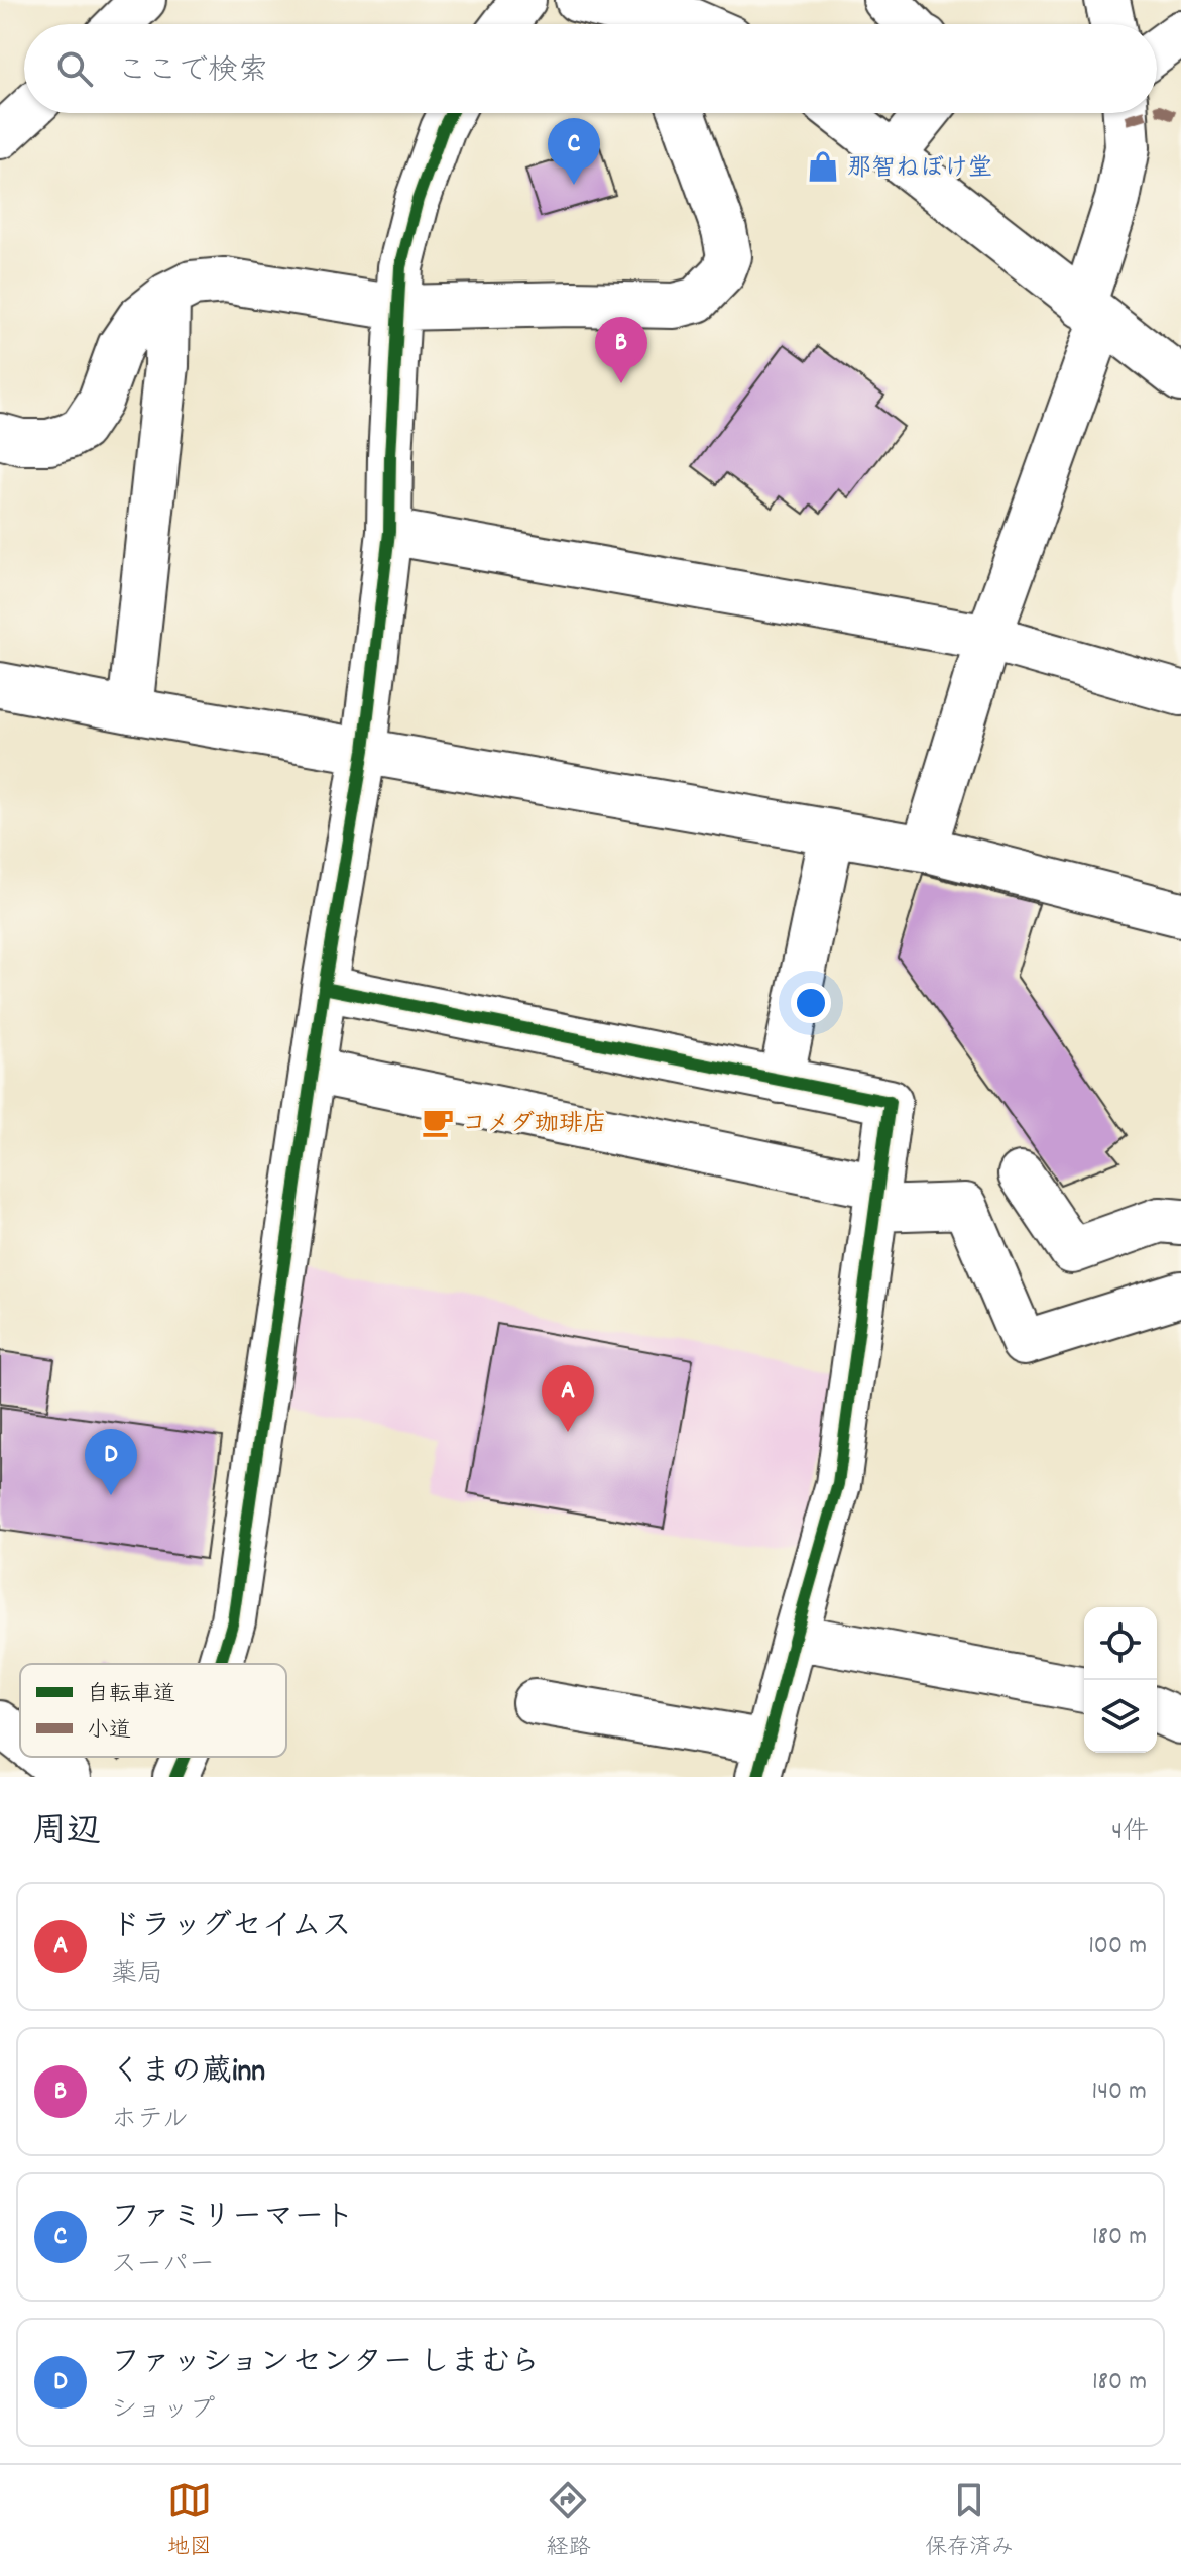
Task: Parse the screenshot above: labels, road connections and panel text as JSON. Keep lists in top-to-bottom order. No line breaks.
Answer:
{"places":{"shop":["那智ねぼけ堂"],"cafe":["コメダ珈琲店"]},"legend":["自転車道","小道"],"page":{"search":"ここで検索","pins":["C","B","A","D"],"heading":["周辺","4件"],"list":[{"mark":"A","name":"ドラッグセイムス","note":"薬局","value":"100 m"},{"mark":"B","name":"くまの蔵inn","note":"ホテル","value":"140 m"},{"mark":"C","name":"ファミリーマート","note":"スーパー","value":"180 m"},{"mark":"D","name":"ファッションセンター しまむら","note":"ショップ","value":"180 m"}],"nav":["地図","経路","保存済み"]}}
